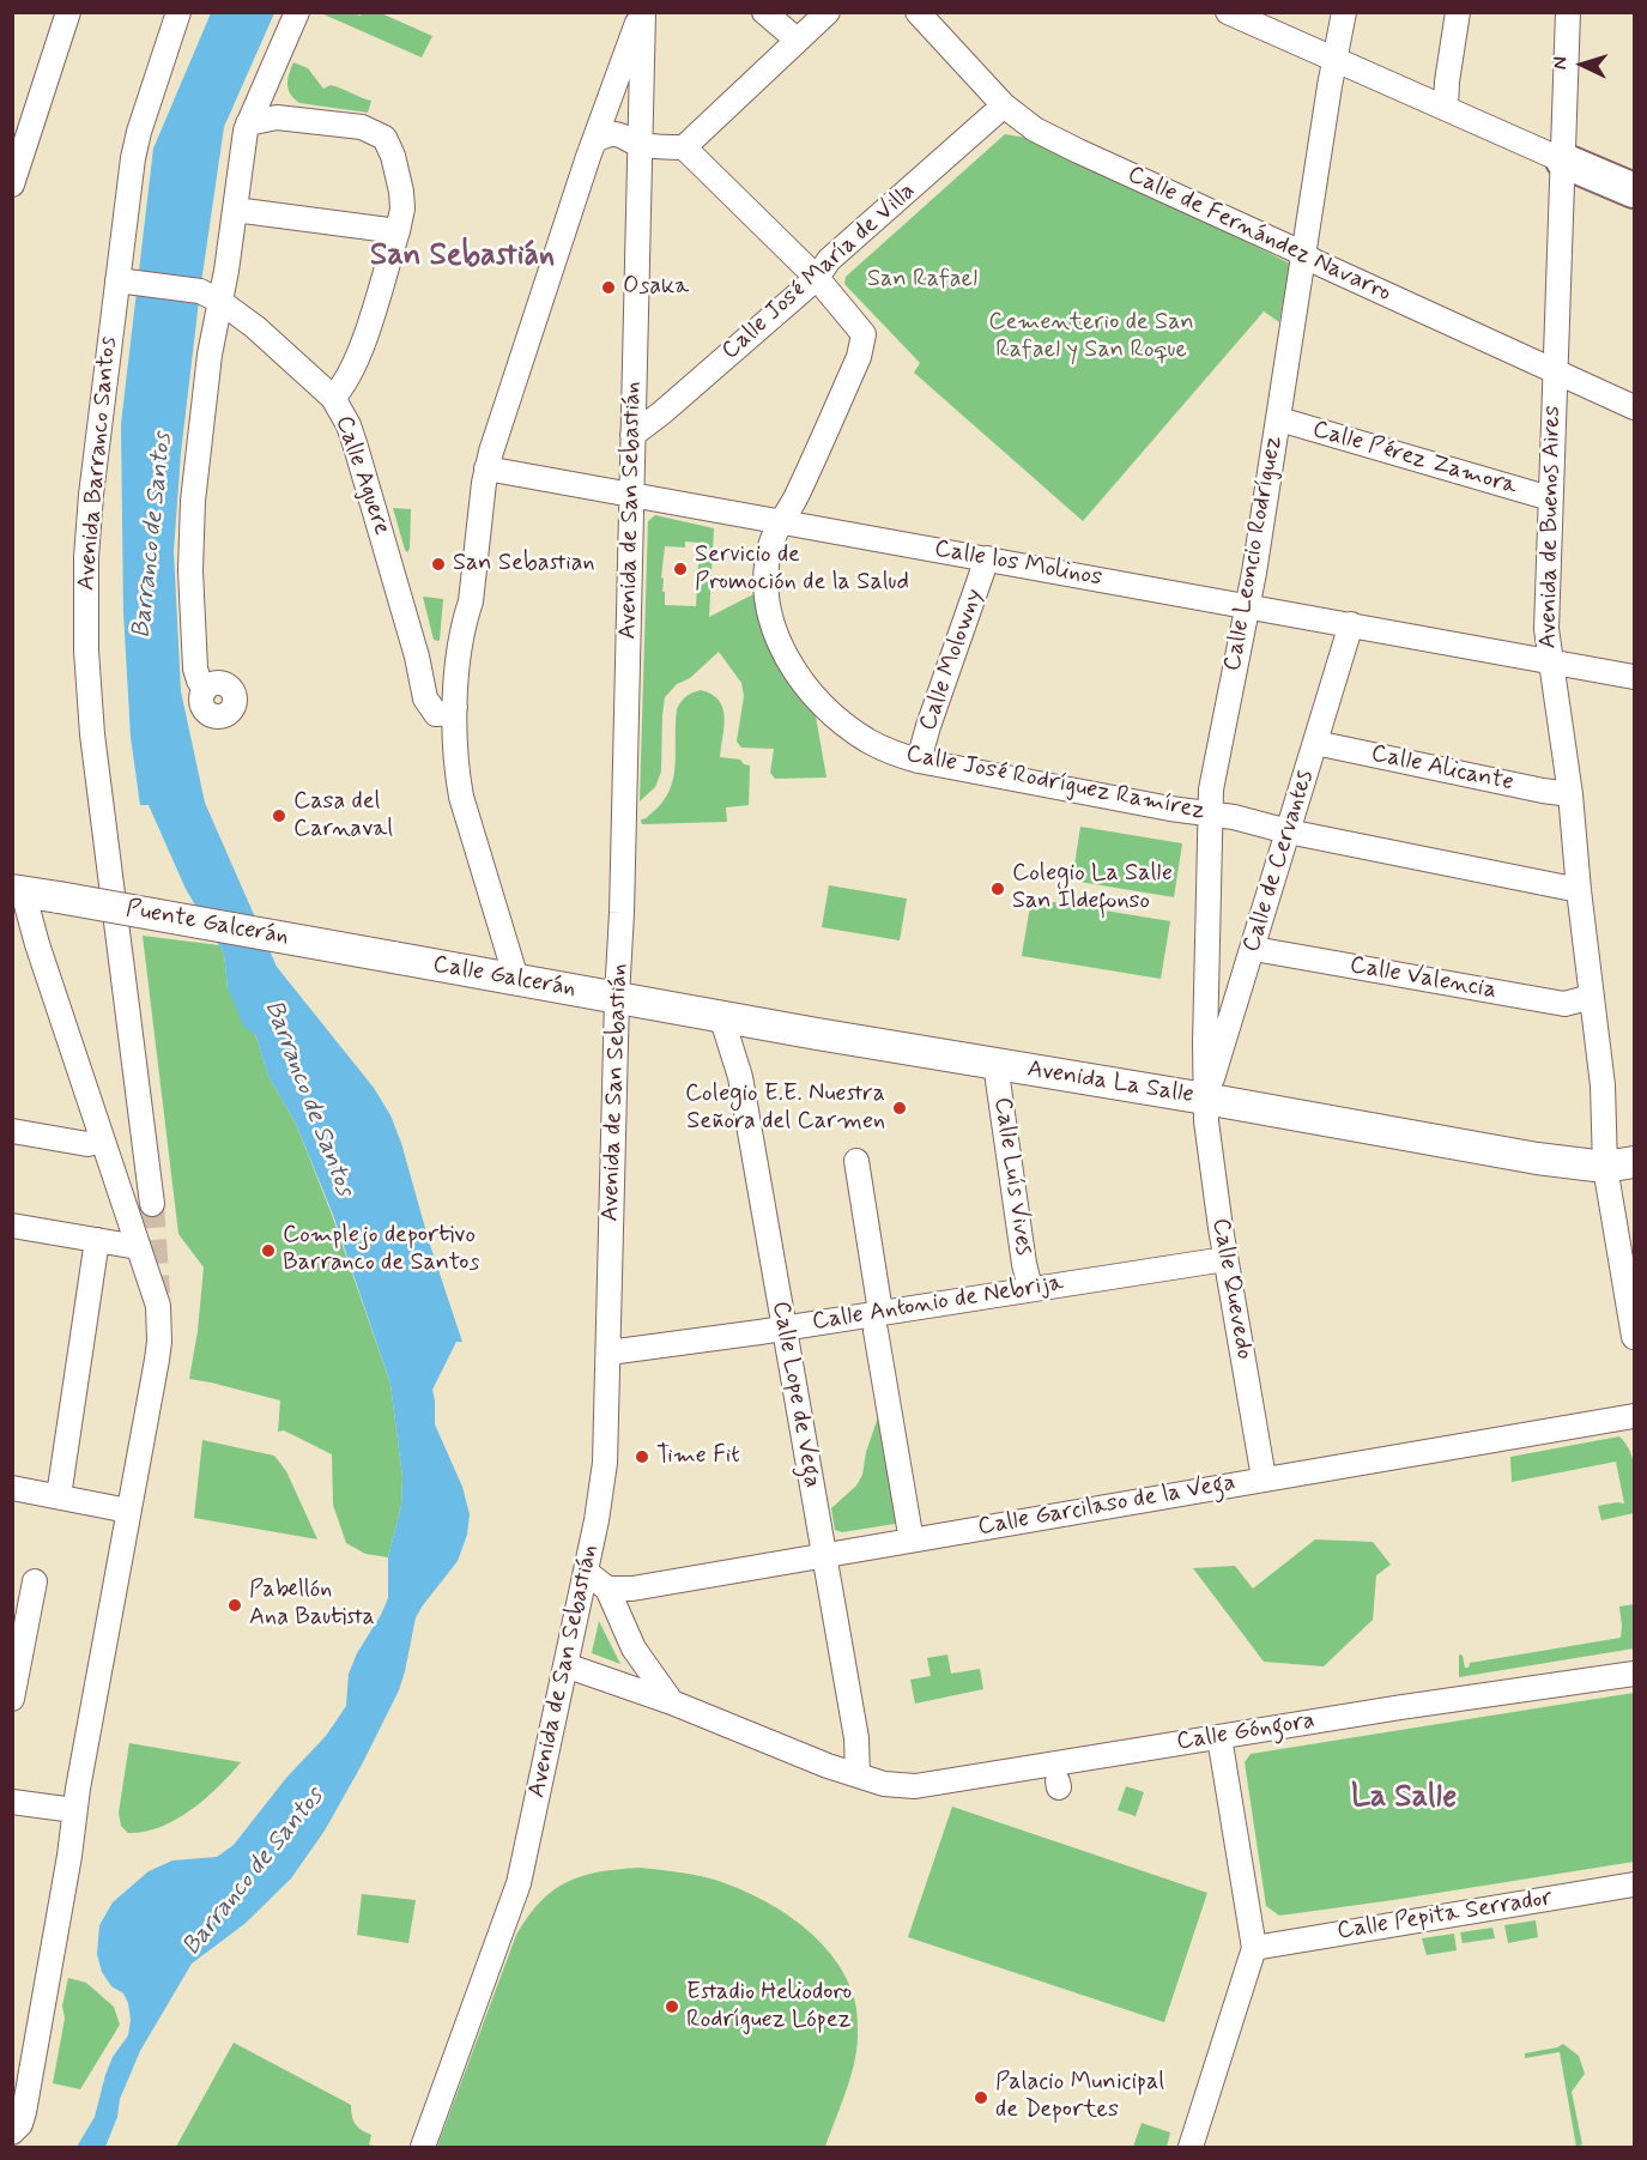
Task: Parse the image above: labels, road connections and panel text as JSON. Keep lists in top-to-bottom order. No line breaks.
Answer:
{"streets":{"main road":["Puente Galcerán","Calle Galcerán","Avenida La Salle"],"street":["Calle de Fernández Navarro","Calle José María de Villa","Calle Pérez Zamora","Avenida Barranco Santos","Calle Aguere","Avenida de San Sebastián","Avenida de Buenos Aires","Calle Leoncio Rodríguez","Calle los Molinos","Calle Molowny","Calle Alicante","Calle José Rodríguez Ramírez","Calle de Cervantes","Calle Valencia","Calle Luís Vives","Calle Quevedo","Calle Antonio de Nebrija","Calle Lope de Vega","Calle Garcilaso de la Vega","Calle Góngora","Calle Pepita Serrador"]},"crossings":[["Calle de Fernández Navarro","Calle José María de Villa"],["Calle de Fernández Navarro","Avenida de Buenos Aires"],["Calle de Fernández Navarro","Calle Leoncio Rodríguez"],["Calle José María de Villa","Avenida de San Sebastián"],["Calle José María de Villa","Calle José Rodríguez Ramírez"],["Calle Pérez Zamora","Avenida de Buenos Aires"],["Calle Pérez Zamora","Calle Leoncio Rodríguez"],["Avenida Barranco Santos","Calle Aguere"],["Avenida de San Sebastián","Calle los Molinos"],["Avenida de San Sebastián","Calle Galcerán"],["Avenida de San Sebastián","Avenida La Salle"],["Avenida de San Sebastián","Calle Antonio de Nebrija"],["Avenida de San Sebastián","Calle Góngora"],["Avenida de Buenos Aires","Calle los Molinos"],["Avenida de Buenos Aires","Calle Alicante"],["Avenida de Buenos Aires","Calle José Rodríguez Ramírez"],["Avenida de Buenos Aires","Calle Valencia"],["Avenida de Buenos Aires","Avenida La Salle"],["Calle Leoncio Rodríguez","Calle los Molinos"],["Calle Leoncio Rodríguez","Calle José Rodríguez Ramírez"],["Calle Leoncio Rodríguez","Calle de Cervantes"],["Calle Leoncio Rodríguez","Avenida La Salle"],["Calle Leoncio Rodríguez","Calle Quevedo"],["Calle los Molinos","Calle Molowny"],["Calle los Molinos","Calle José Rodríguez Ramírez"],["Calle los Molinos","Calle de Cervantes"],["Calle Molowny","Calle José Rodríguez Ramírez"],["Calle Alicante","Calle de Cervantes"],["Calle José Rodríguez Ramírez","Calle de Cervantes"],["Calle de Cervantes","Calle Valencia"],["Calle de Cervantes","Avenida La Salle"],["Calle de Cervantes","Calle Quevedo"],["Puente Galcerán","Calle Galcerán"],["Calle Galcerán","Avenida La Salle"],["Avenida La Salle","Calle Luís Vives"],["Avenida La Salle","Calle Quevedo"],["Avenida La Salle","Calle Lope de Vega"],["Calle Luís Vives","Calle Antonio de Nebrija"],["Calle Quevedo","Calle Antonio de Nebrija"],["Calle Quevedo","Calle Garcilaso de la Vega"],["Calle Antonio de Nebrija","Calle Lope de Vega"],["Calle Lope de Vega","Calle Garcilaso de la Vega"],["Calle Lope de Vega","Calle Góngora"]],"districts":["San Sebastián","La Salle"],"water":["Barranco de Santos"],"parks":["San Rafael","Cementerio de San Rafael y San Roque"],"places":["Osaka","San Sebastian","Servicio de Promoción de la Salud","Casa del Carnaval","Colegio La Salle San Ildefonso","Colegio E.E. Nuestra Señora del Carmen","Complejo deportivo Barranco de Santos","Time Fit","Pabellón Ana Bautista","Estadio Heliodoro Rodríguez López","Palacio Municipal de Deportes"],"north":"left"}
